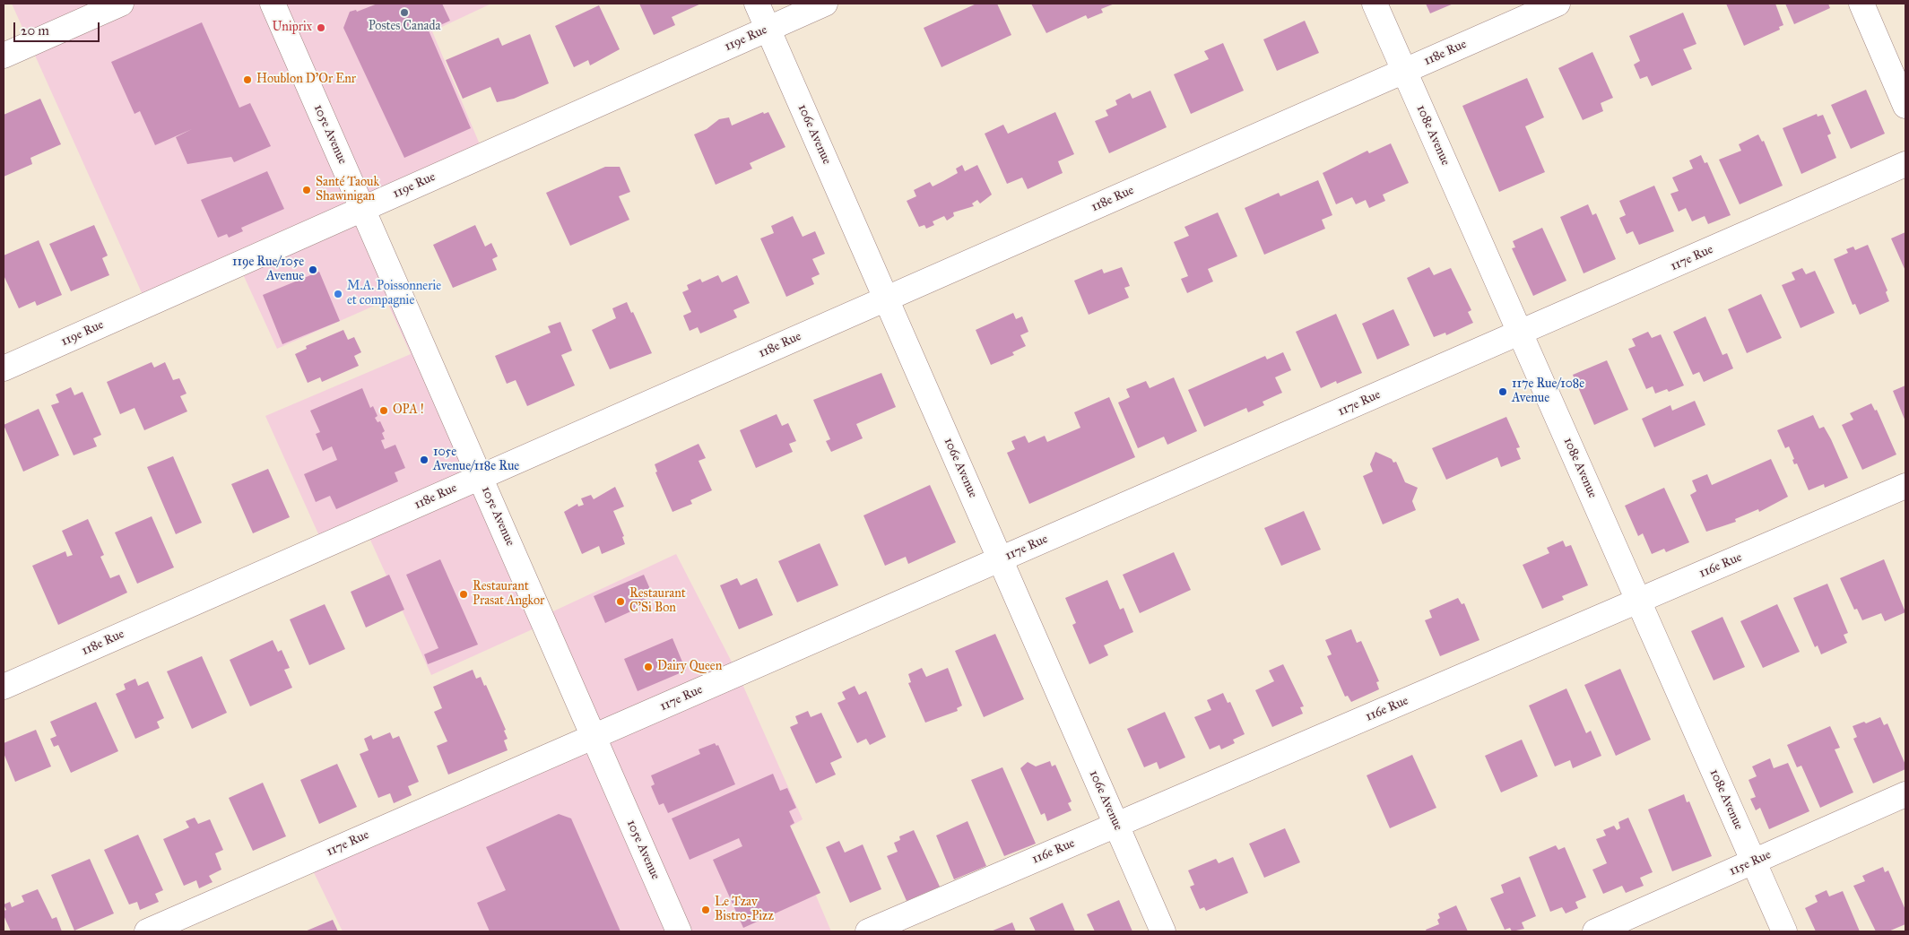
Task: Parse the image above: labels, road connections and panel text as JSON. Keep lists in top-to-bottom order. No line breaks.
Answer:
{"streets":{"street":["119e Rue","118e Rue","105e Avenue","106e Avenue","108e Avenue","117e Rue","116e Rue","115e Rue"]},"crossings":[["119e Rue","105e Avenue"],["119e Rue","106e Avenue"],["118e Rue","105e Avenue"],["118e Rue","106e Avenue"],["118e Rue","108e Avenue"],["105e Avenue","117e Rue"],["106e Avenue","117e Rue"],["106e Avenue","116e Rue"],["108e Avenue","117e Rue"],["108e Avenue","116e Rue"],["108e Avenue","115e Rue"]],"places":["Postes Canada","Uniprix","Houblon D'Or Enr","Santé Taouk Shawinigan","119e Rue/105e Avenue","M.A. Poissonnerie et compagnie","117e Rue/108e Avenue","OPA !","105e Avenue/118e Rue","Restaurant Prasat Angkor","Restaurant C'Si Bon","Dairy Queen","Le Tzav Bistro-Pizz"],"scale_bar":"20 m"}
